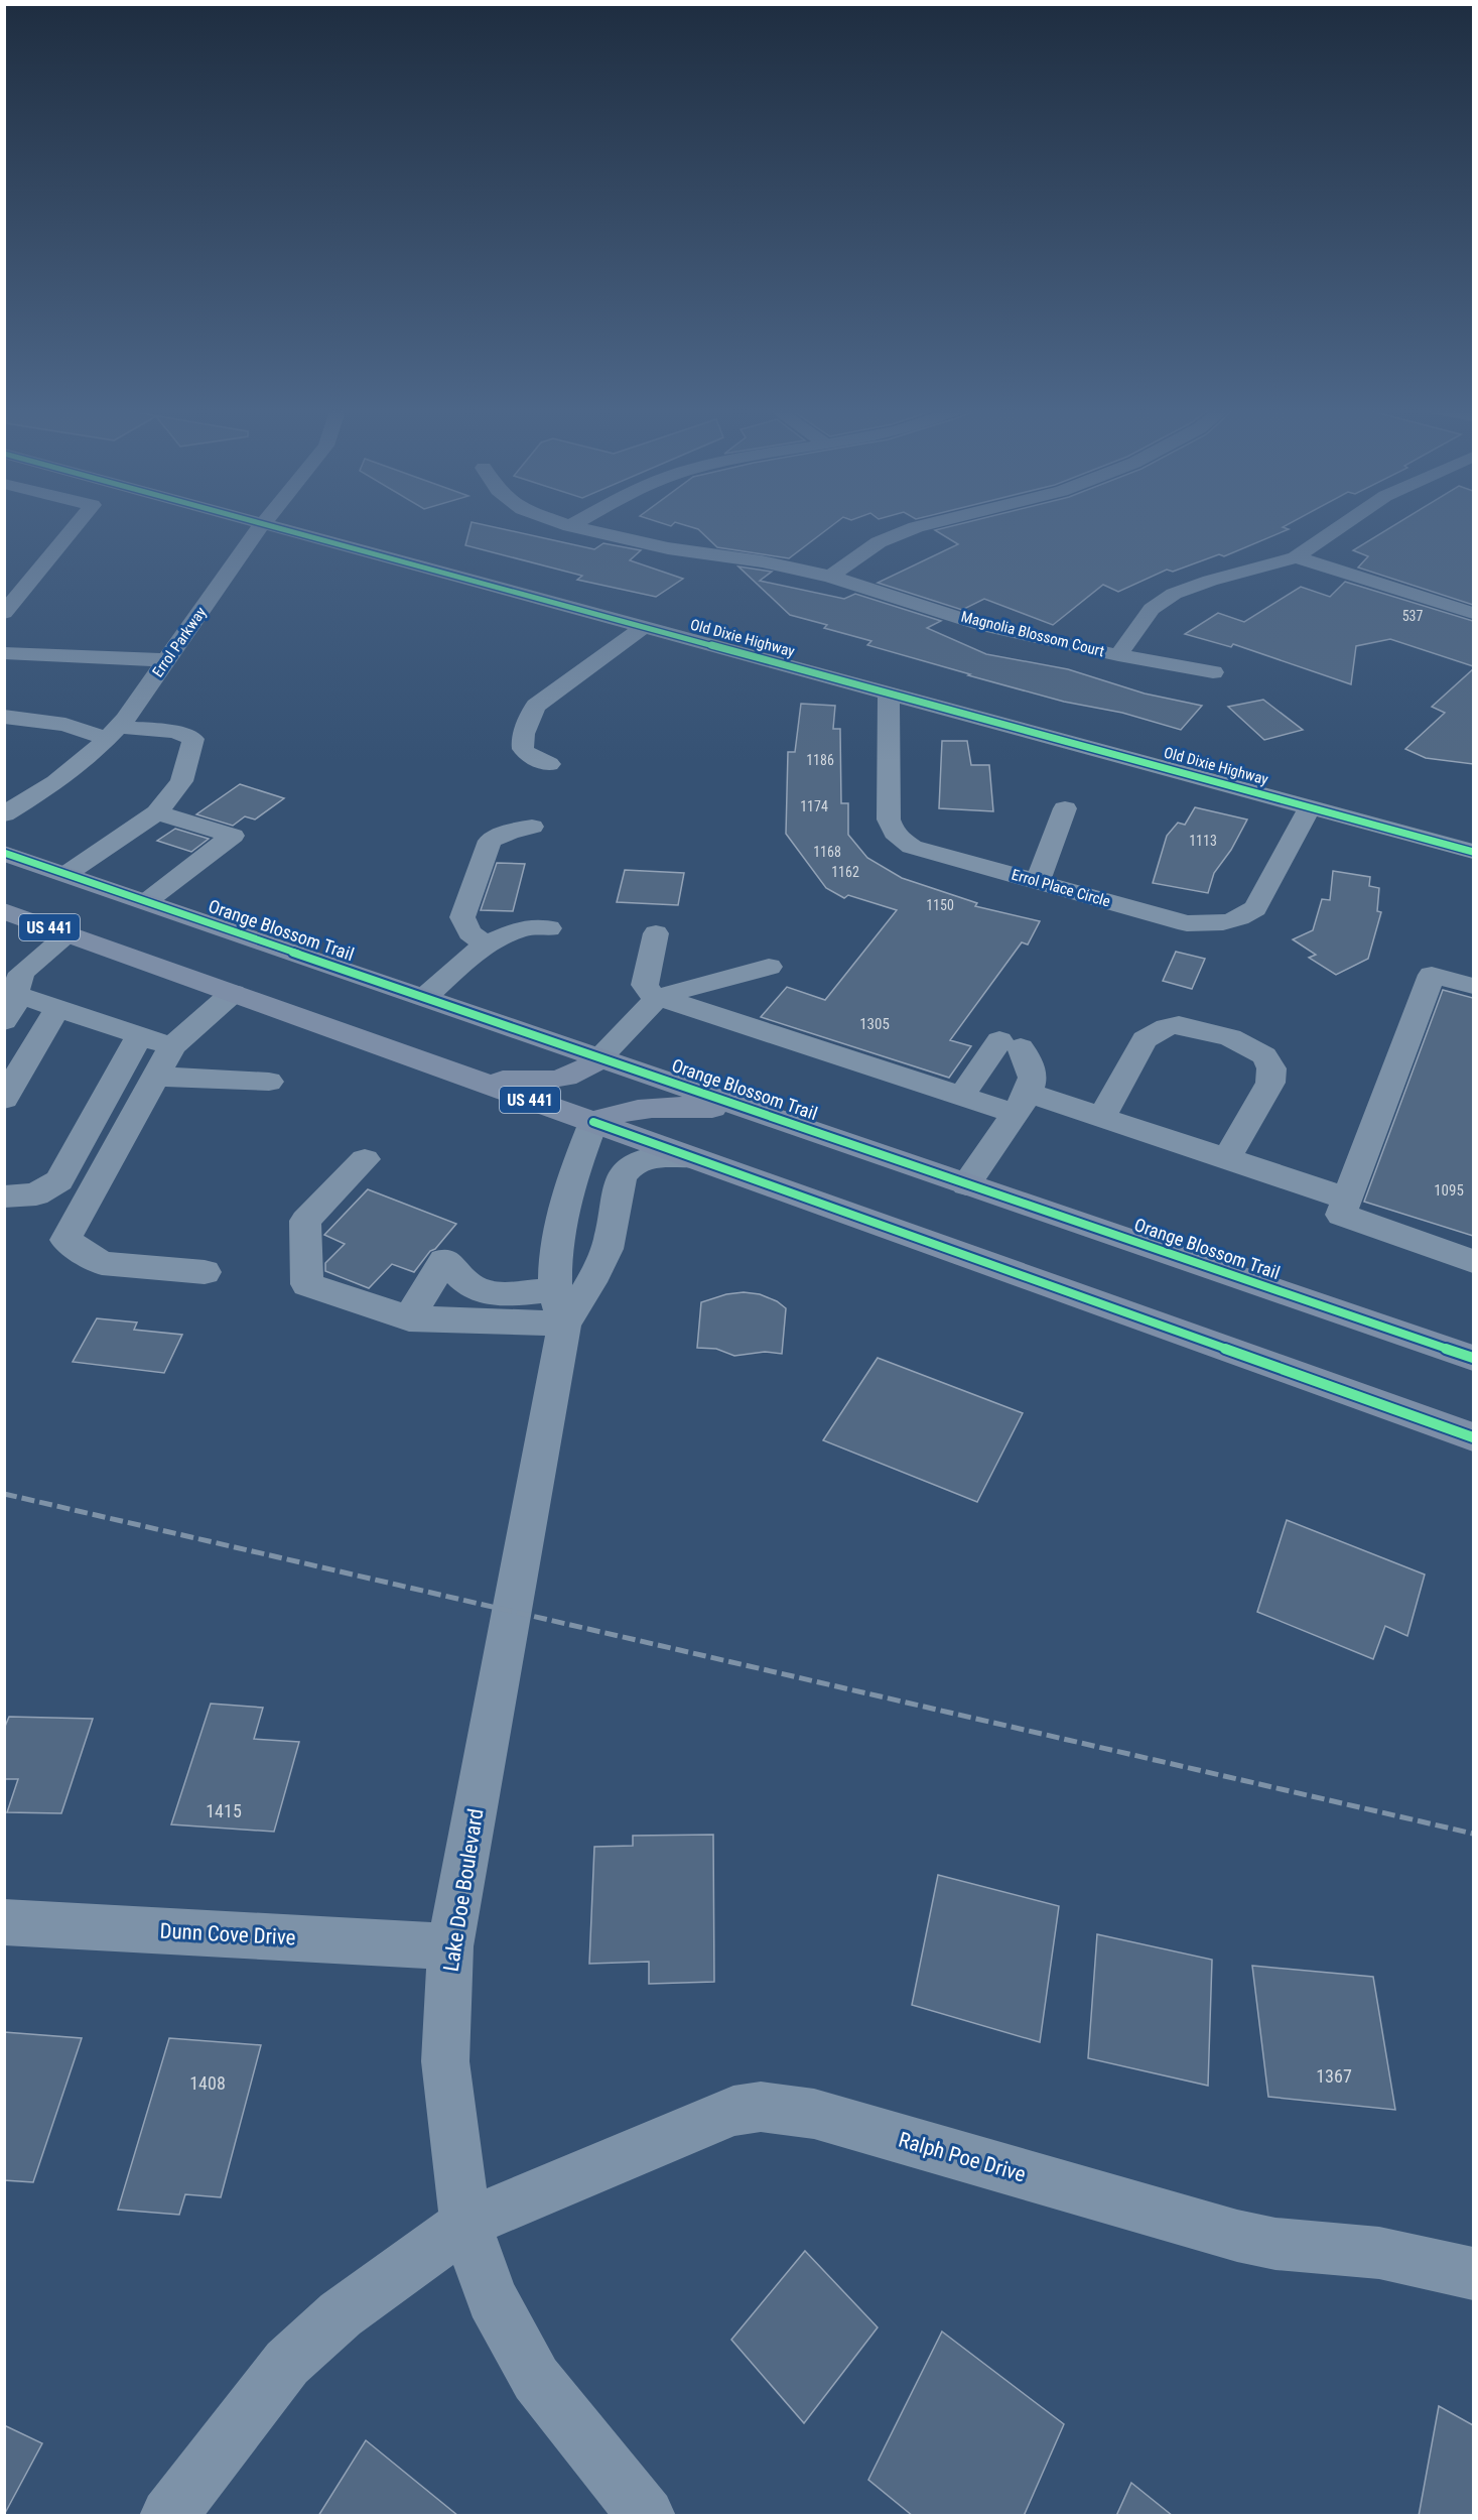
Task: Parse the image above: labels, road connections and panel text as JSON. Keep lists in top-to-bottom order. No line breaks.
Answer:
{"streets":{"main road":["US 441","Orange Blossom Trail"],"street":["Magnolia Blossom Court","Old Dixie Highway","Errol Parkway","Errol Place Circle","Lake Doe Boulevard","Dunn Cove Drive","Ralph Poe Drive"]},"crossings":[["Old Dixie Highway","Errol Place Circle"],["US 441","Lake Doe Boulevard"],["Lake Doe Boulevard","Dunn Cove Drive"],["Lake Doe Boulevard","Ralph Poe Drive"]],"house_numbers":["537","1186","1174","1113","1168","1162","1150","1305","1095","1415","1367","1408"]}
